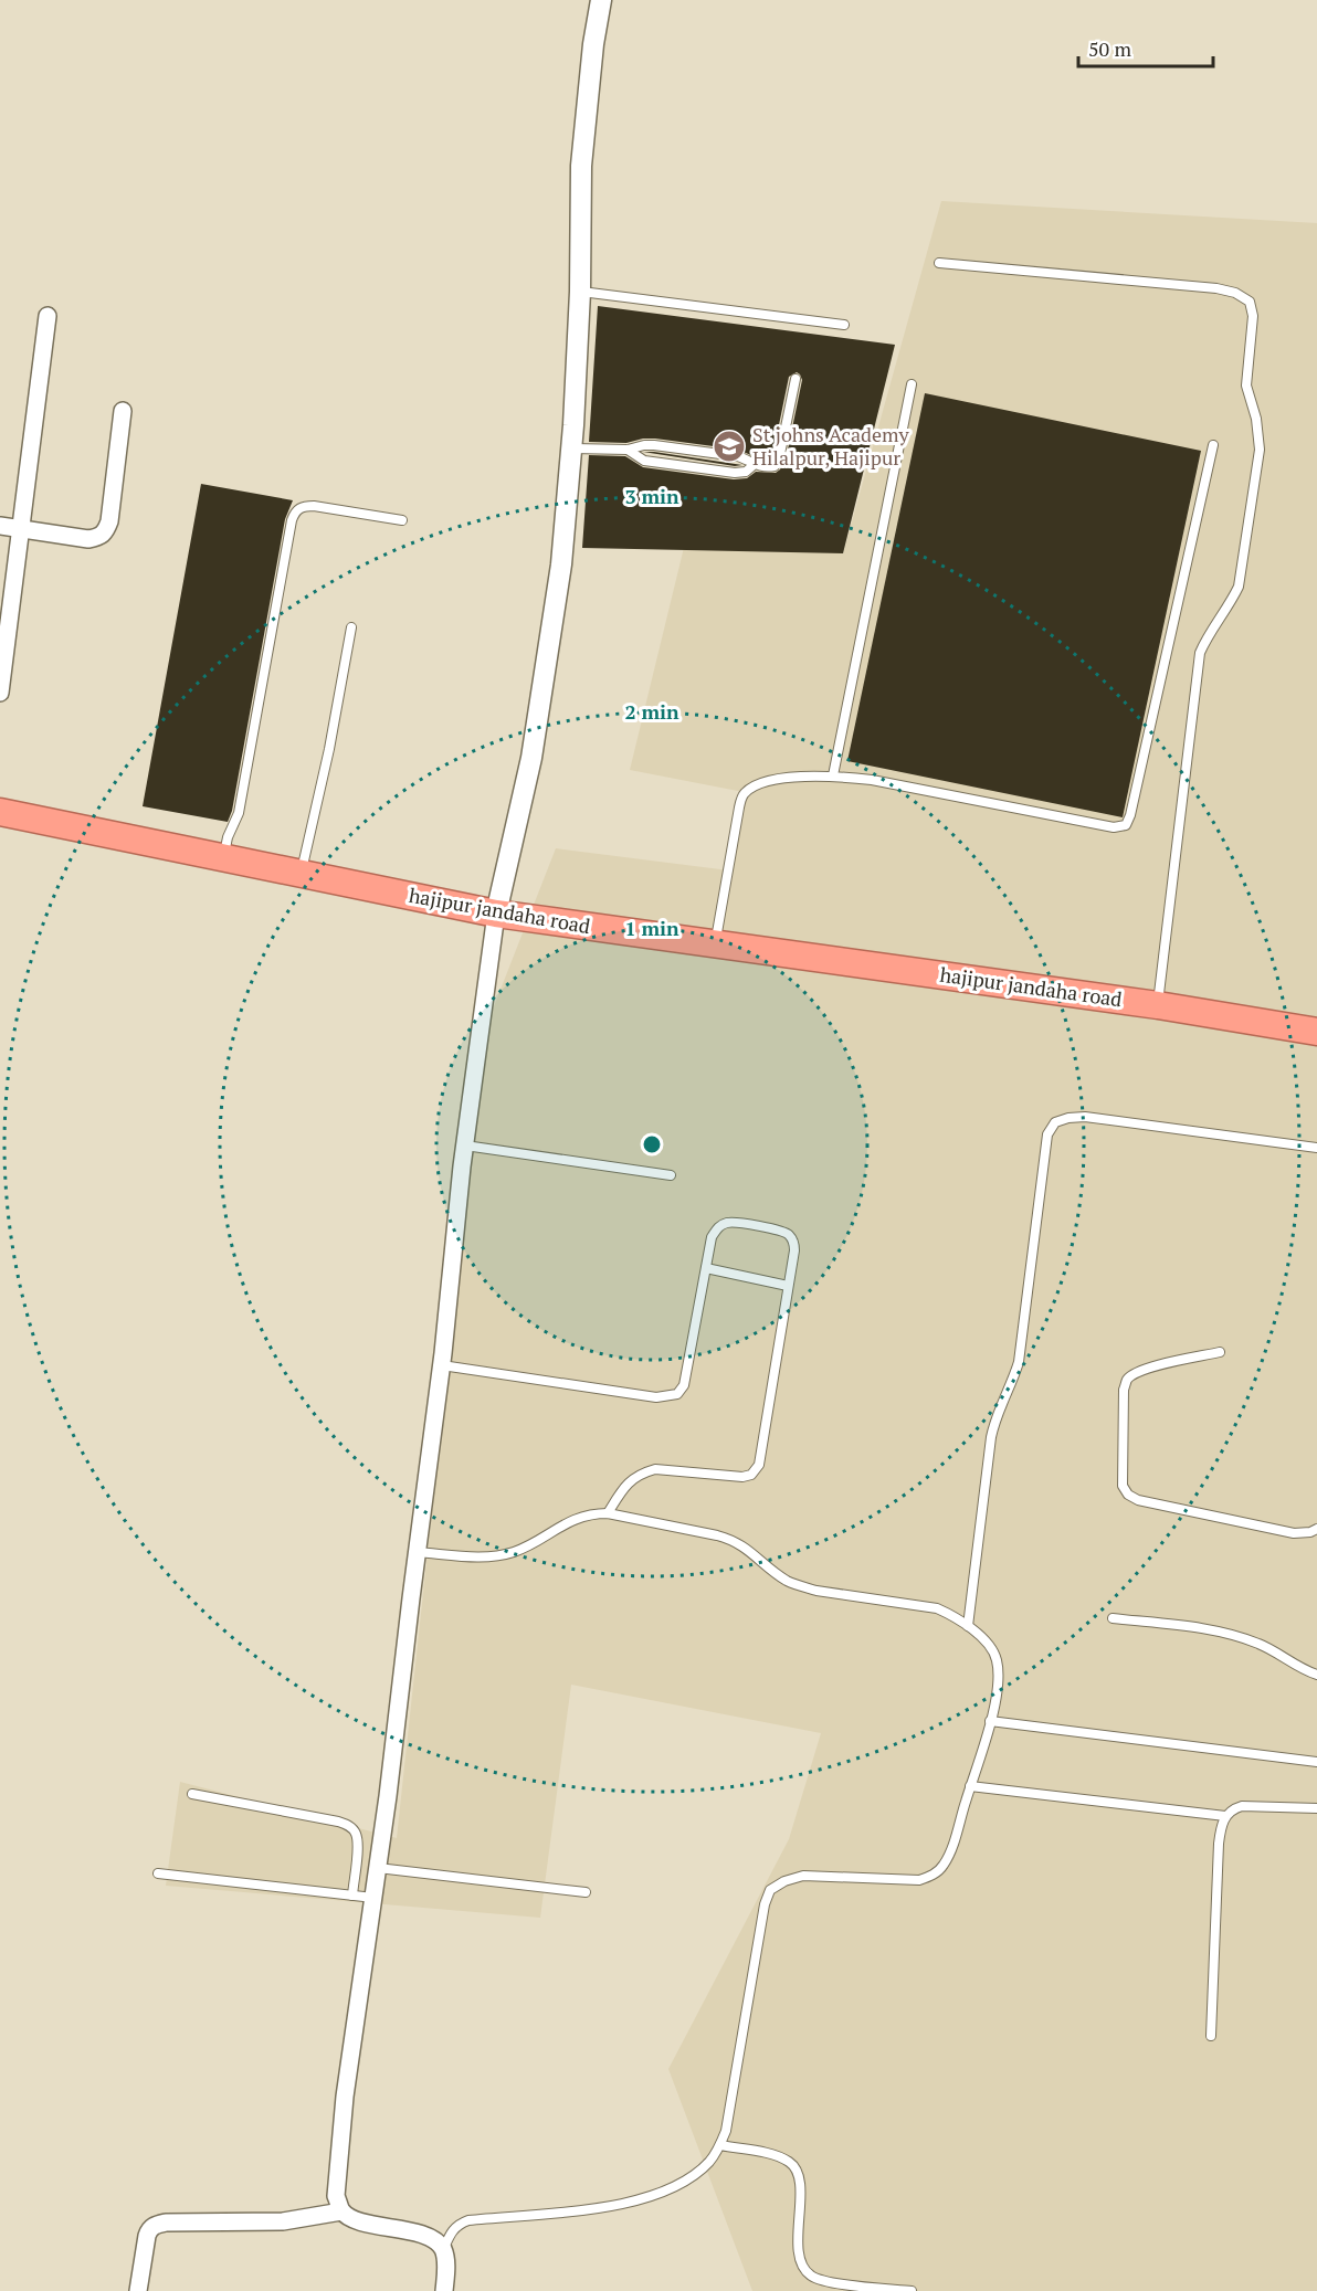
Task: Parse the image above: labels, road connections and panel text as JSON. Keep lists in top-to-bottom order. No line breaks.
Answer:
{"streets":{"highway":["hajipur jandaha road"]},"places":{"school or university":["St johns Academy Hilalpur, Hajipur"]},"scale_bar":"50 m","rings":["3 min","2 min","1 min"]}
